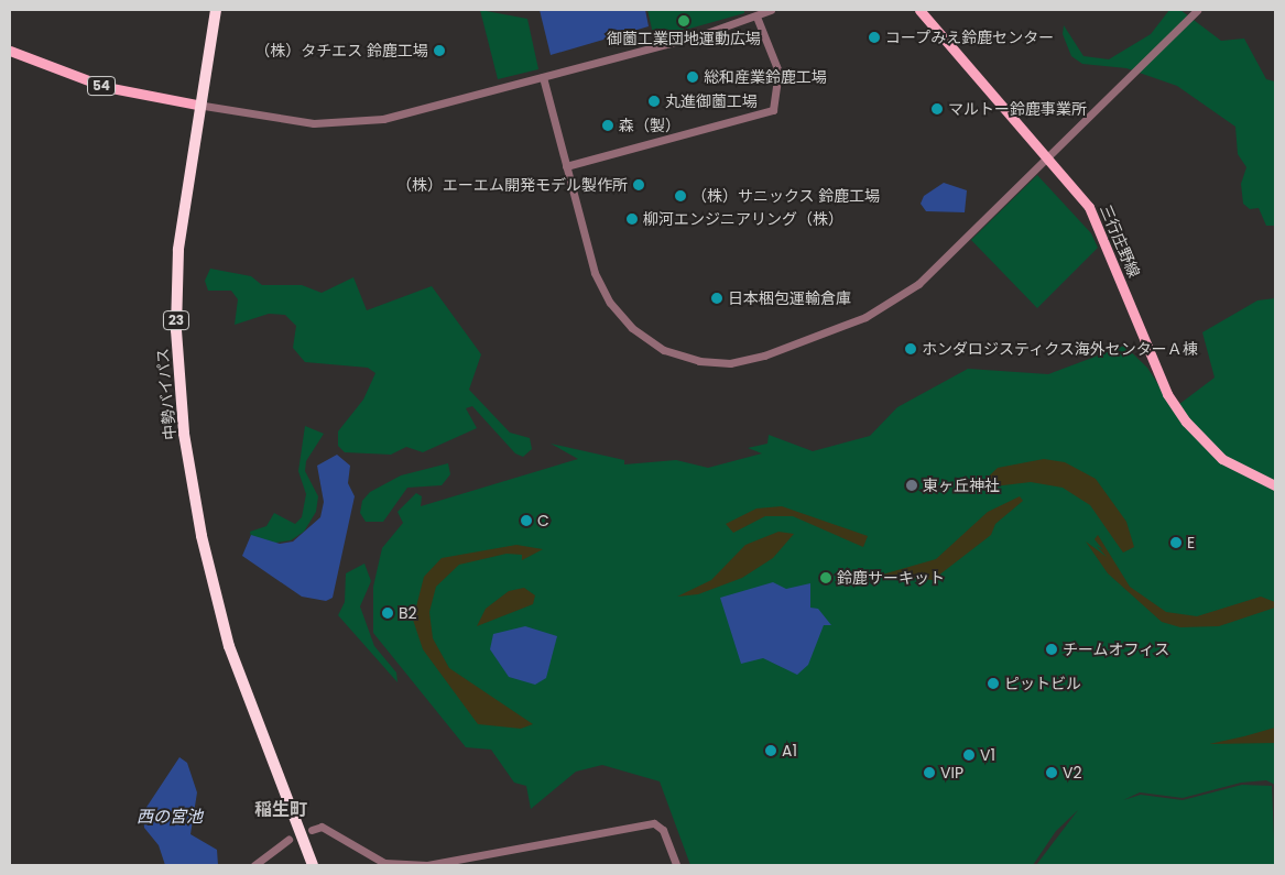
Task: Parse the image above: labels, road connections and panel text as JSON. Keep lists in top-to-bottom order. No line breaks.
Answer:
{"streets":{"highway":["23","中勢バイパス"],"main road":["54","三行庄野線"]},"crossings":[["54","中勢バイパス"]],"districts":["稲生町"],"water":["西の宮池"],"places":["御薗工業団地運動広場","コープみえ鈴鹿センター","（株）タチエス 鈴鹿工場","総和産業鈴鹿工場","丸進御薗工場","マルトー鈴鹿事業所","森（製）","（株）エーエム開発モデル製作所","（株）サニックス 鈴鹿工場","柳河エンジニアリング（株）","日本梱包運輸倉庫","ホンダロジスティクス海外センターＡ棟","東ヶ丘神社","C","E","鈴鹿サーキット","B2","チームオフィス","ピットビル","A1","V1","VIP","V2"]}
